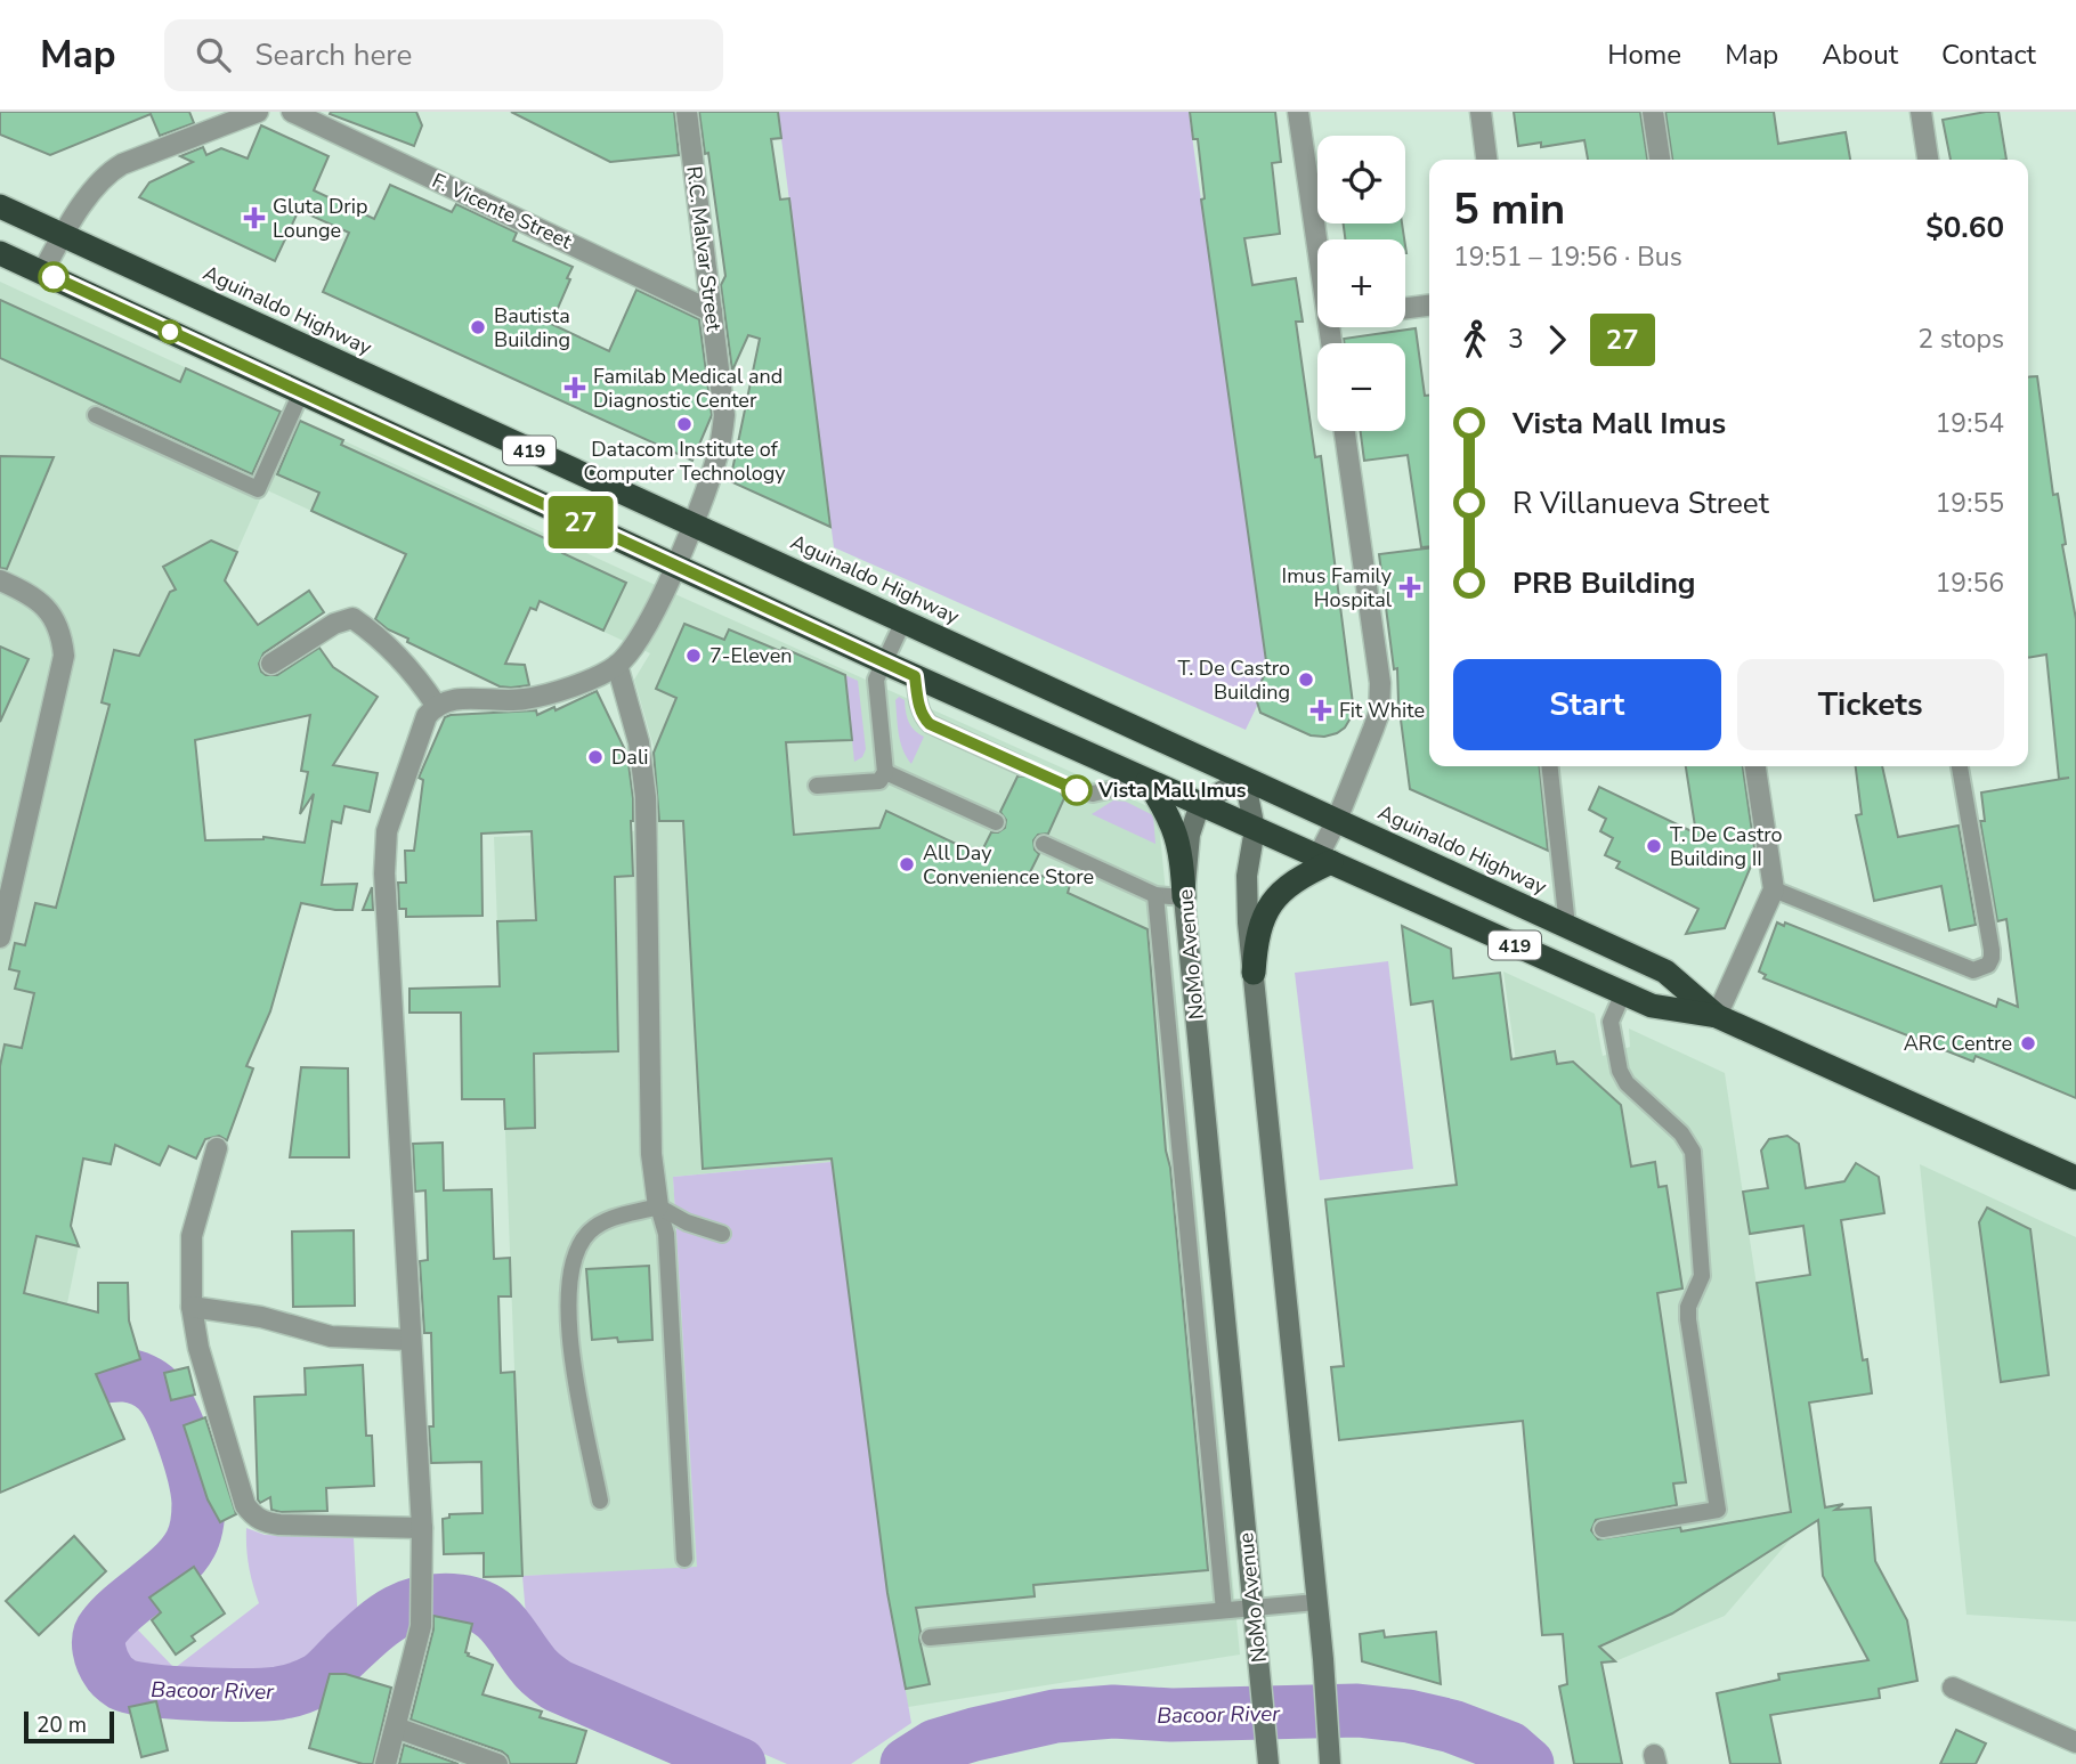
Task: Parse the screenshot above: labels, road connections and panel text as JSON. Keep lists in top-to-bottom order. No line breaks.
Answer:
{"streets":{"highway":["Aguinaldo Highway","419"],"main road":["NoMo Avenue"],"street":["F. Vicente Street","R.C. Malvar Street"]},"crossings":[["F. Vicente Street","R.C. Malvar Street"],["R.C. Malvar Street","Aguinaldo Highway"],["Aguinaldo Highway","NoMo Avenue"]],"water":["Bacoor River"],"places":{"health":["Gluta Drip Lounge","Familab Medical and Diagnostic Center","Imus Family Hospital","Fit White"],"other":["Bautista Building","Datacom Institute of Computer Technology","7-Eleven","T. De Castro Building","Dali","Vista Mall Imus","T. De Castro Building II","All Day Convenience Store","ARC Centre"]},"lines":["bus line 27"],"scale_bar":"20 m","page":{"header":"Map","search":"Search here","nav":["Home","Map","About","Contact"],"on_map":"27","map_buttons":["+","−"],"heading":["5 min","19:51 – 19:56 · Bus","$0.60"],"legs":["3","27","2 stops"],"list":[{"name":"Vista Mall Imus","value":"19:54"},{"name":"R Villanueva Street","value":"19:55"},{"name":"PRB Building","value":"19:56"}],"buttons":["Start","Tickets"],"scale":"20 m"}}
